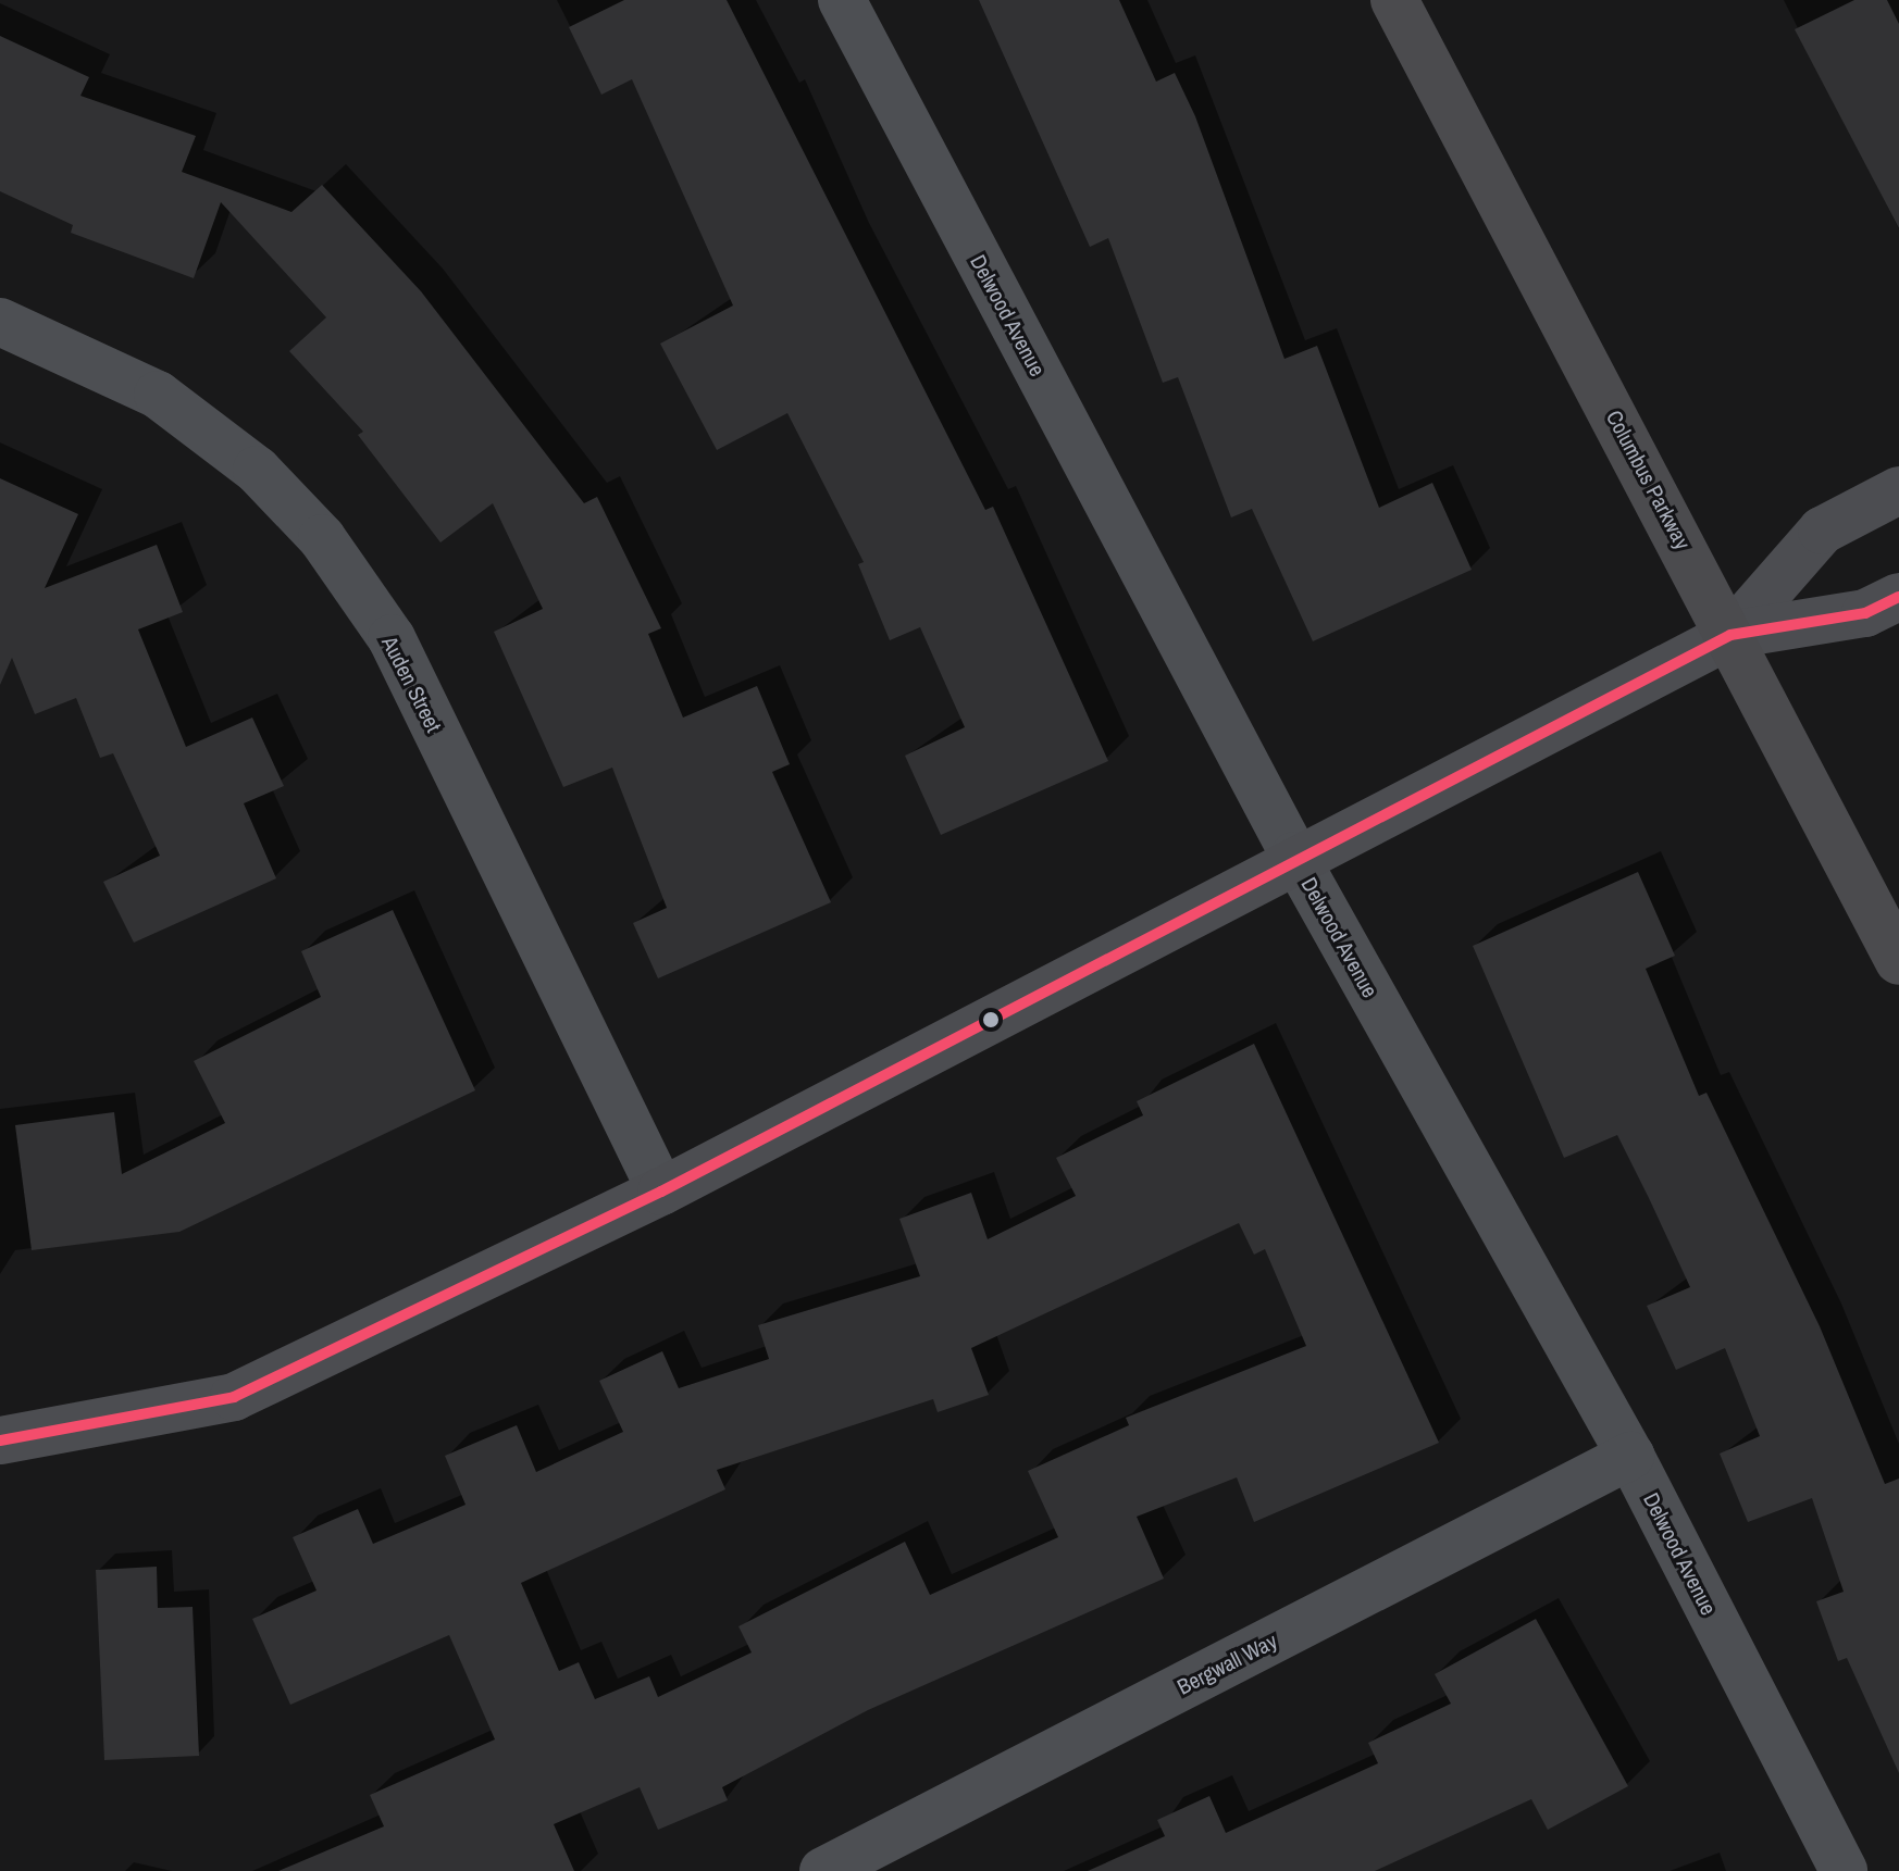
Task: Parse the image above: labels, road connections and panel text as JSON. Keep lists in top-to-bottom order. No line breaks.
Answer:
{"streets":{"main road":["Columbus Parkway"],"street":["Delwood Avenue","Auden Street","Bergwall Way"]},"crossings":[["Delwood Avenue","Bergwall Way"]]}
